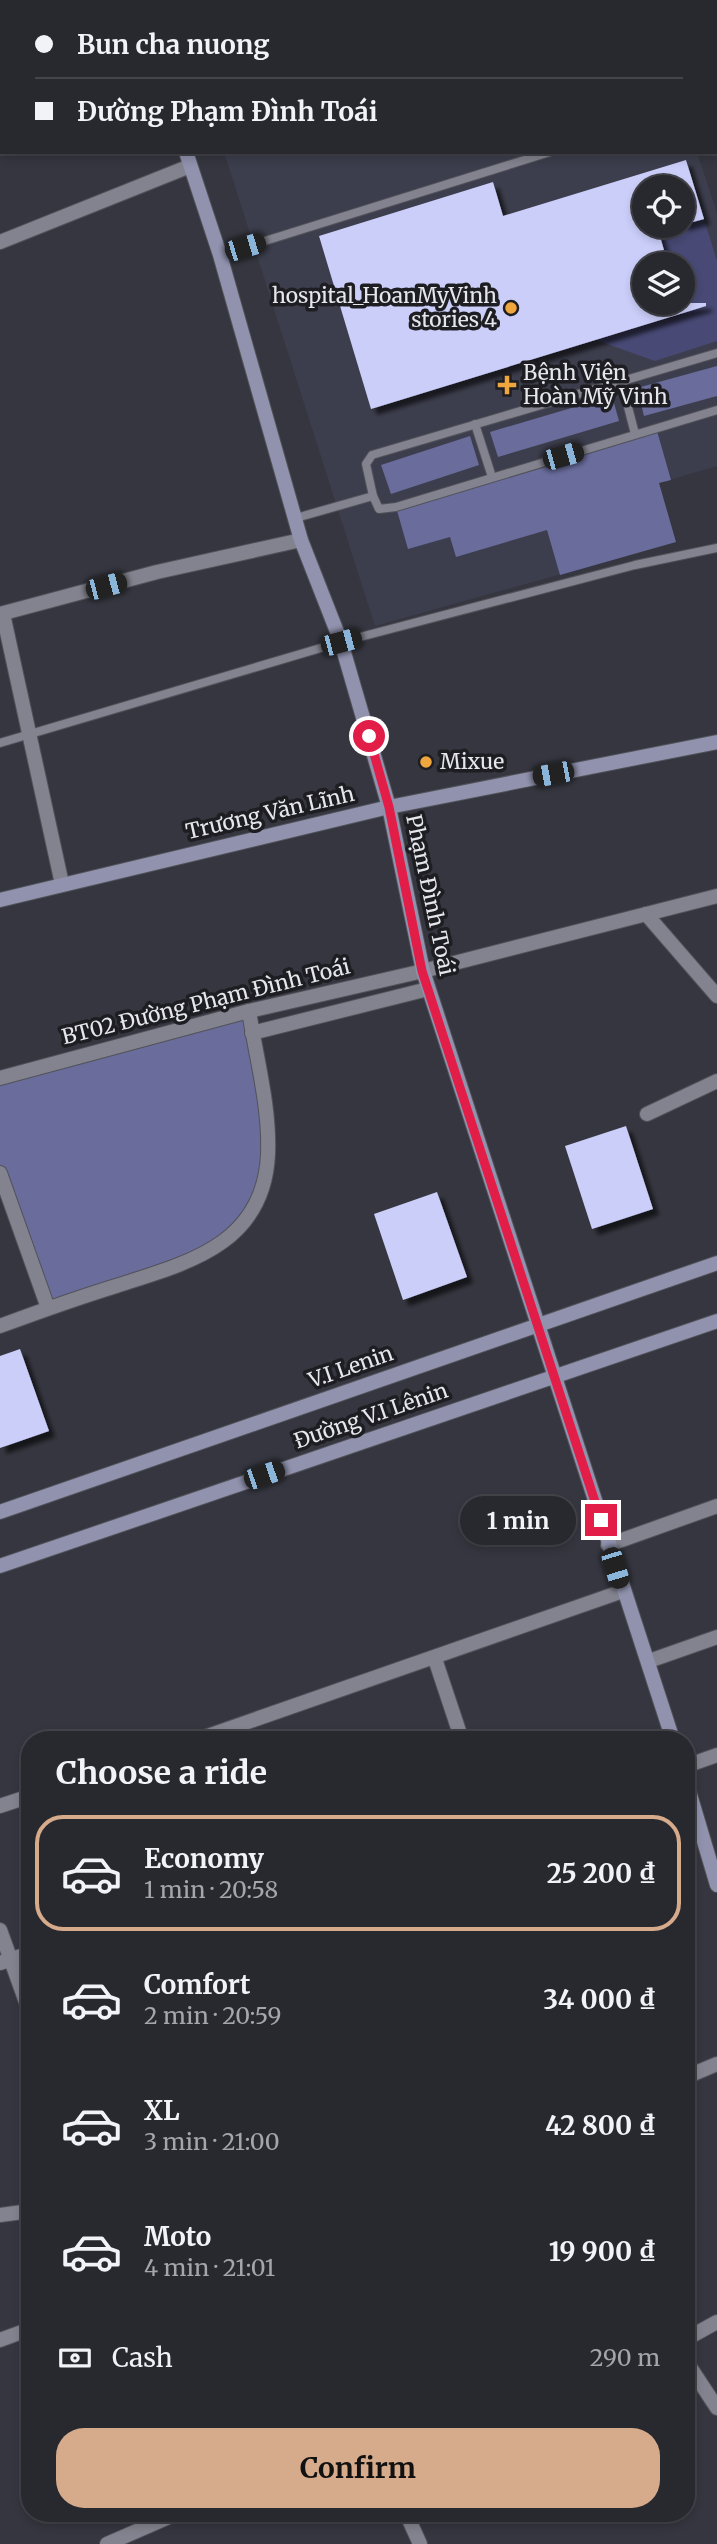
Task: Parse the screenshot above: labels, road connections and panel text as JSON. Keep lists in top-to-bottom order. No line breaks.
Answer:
{"streets":{"street":["Trương Văn Lĩnh","Phạm Đình Toái","BT02 Đường Phạm Đình Toái","V.I Lenin","Đường V.I Lênin"]},"crossings":[["Trương Văn Lĩnh","Phạm Đình Toái"],["Phạm Đình Toái","BT02 Đường Phạm Đình Toái"],["Phạm Đình Toái","V.I Lenin"],["Phạm Đình Toái","Đường V.I Lênin"]],"places":{"other":["hospital_HoanMyVinh stories 4","Mixue"],"health":["Bệnh Viện Hoàn Mỹ Vinh"]},"page":{"banner":["Bun cha nuong","Đường Phạm Đình Toái"],"bubble":"1 min","heading":"Choose a ride","list":[{"name":"Economy","note":"1 min · 20:58","value":"25 200 ₫"},{"name":"Comfort","note":"2 min · 20:59","value":"34 000 ₫"},{"name":"XL","note":"3 min · 21:00","value":"42 800 ₫"},{"name":"Moto","note":"4 min · 21:01","value":"19 900 ₫"}],"pay":["Cash","290 m"],"buttons":"Confirm"}}
